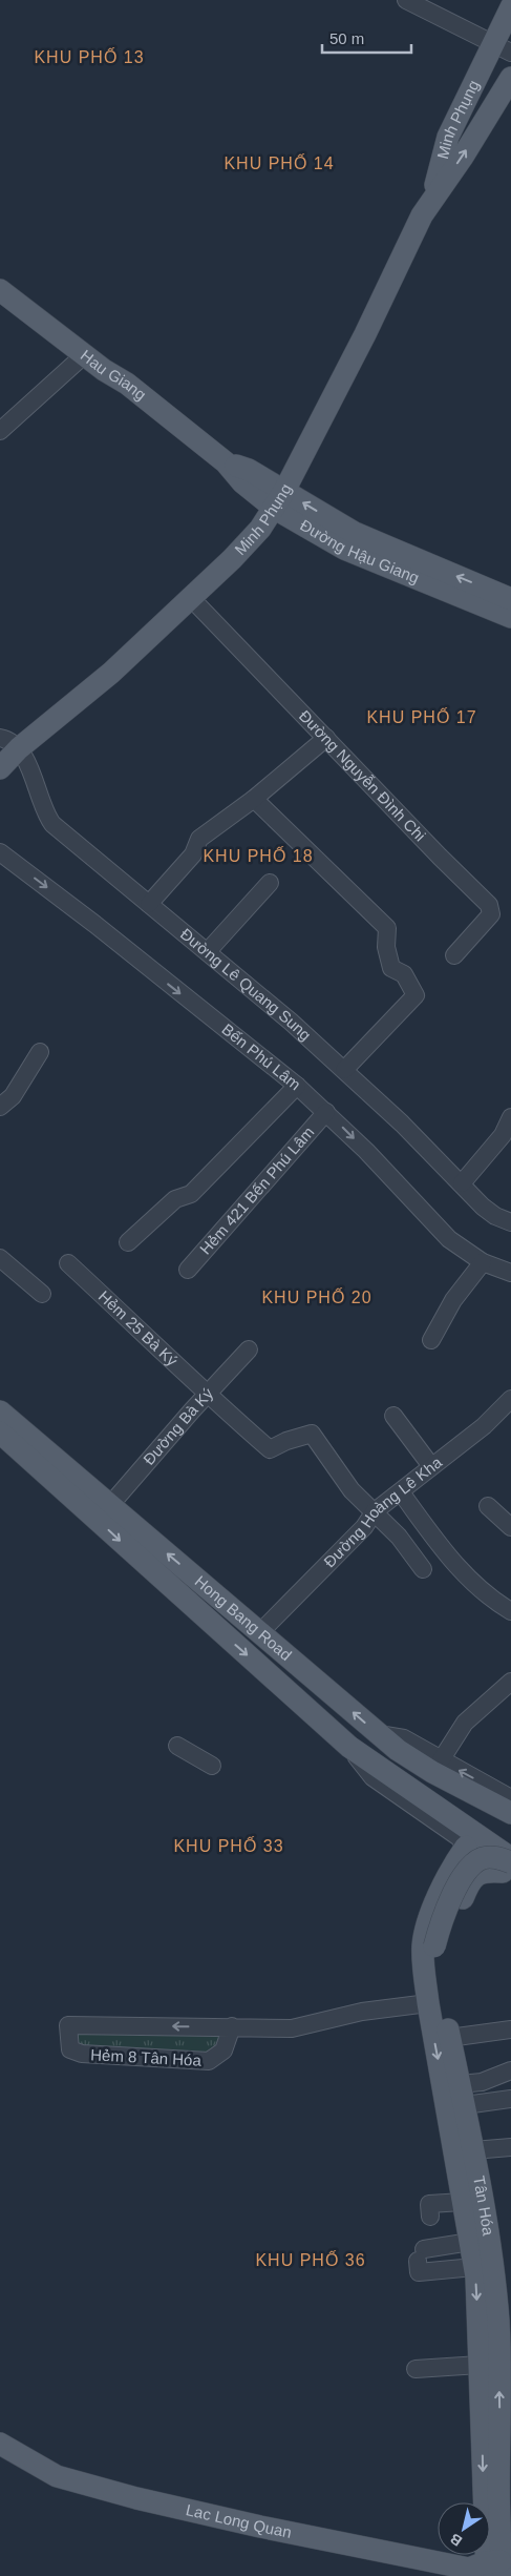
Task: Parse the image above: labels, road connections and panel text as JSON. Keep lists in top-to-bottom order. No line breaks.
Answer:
{"streets":{"main road":["Minh Phụng","Hau Giang","Đường Hậu Giang","Hong Bang Road","Tân Hóa","Lac Long Quan"],"street":["Đường Nguyễn Đình Chi","Đường Lê Quang Sung","Bến Phú Lâm","Hẻm 421 Bến Phú Lâm","Hẻm 25 Bà Ký","Đường Bà Ký","Đường Hoàng Lê Kha","Hẻm 8 Tân Hóa"]},"crossings":[["Minh Phụng","Đường Hậu Giang"],["Minh Phụng","Đường Nguyễn Đình Chi"],["Minh Phụng","Đường Lê Quang Sung"],["Hau Giang","Đường Hậu Giang"],["Bến Phú Lâm","Hẻm 421 Bến Phú Lâm"],["Hẻm 25 Bà Ký","Đường Bà Ký"],["Hẻm 25 Bà Ký","Đường Hoàng Lê Kha"],["Đường Bà Ký","Hong Bang Road"],["Đường Hoàng Lê Kha","Hong Bang Road"],["Hong Bang Road","Tân Hóa"],["Hẻm 8 Tân Hóa","Tân Hóa"],["Tân Hóa","Lac Long Quan"]],"one_way":["Bến Phú Lâm"],"districts":["KHU PHỐ 13","KHU PHỐ 14","KHU PHỐ 17","KHU PHỐ 18","KHU PHỐ 20","KHU PHỐ 33","KHU PHỐ 36"],"scale_bar":"50 m","north":"bottom left"}
